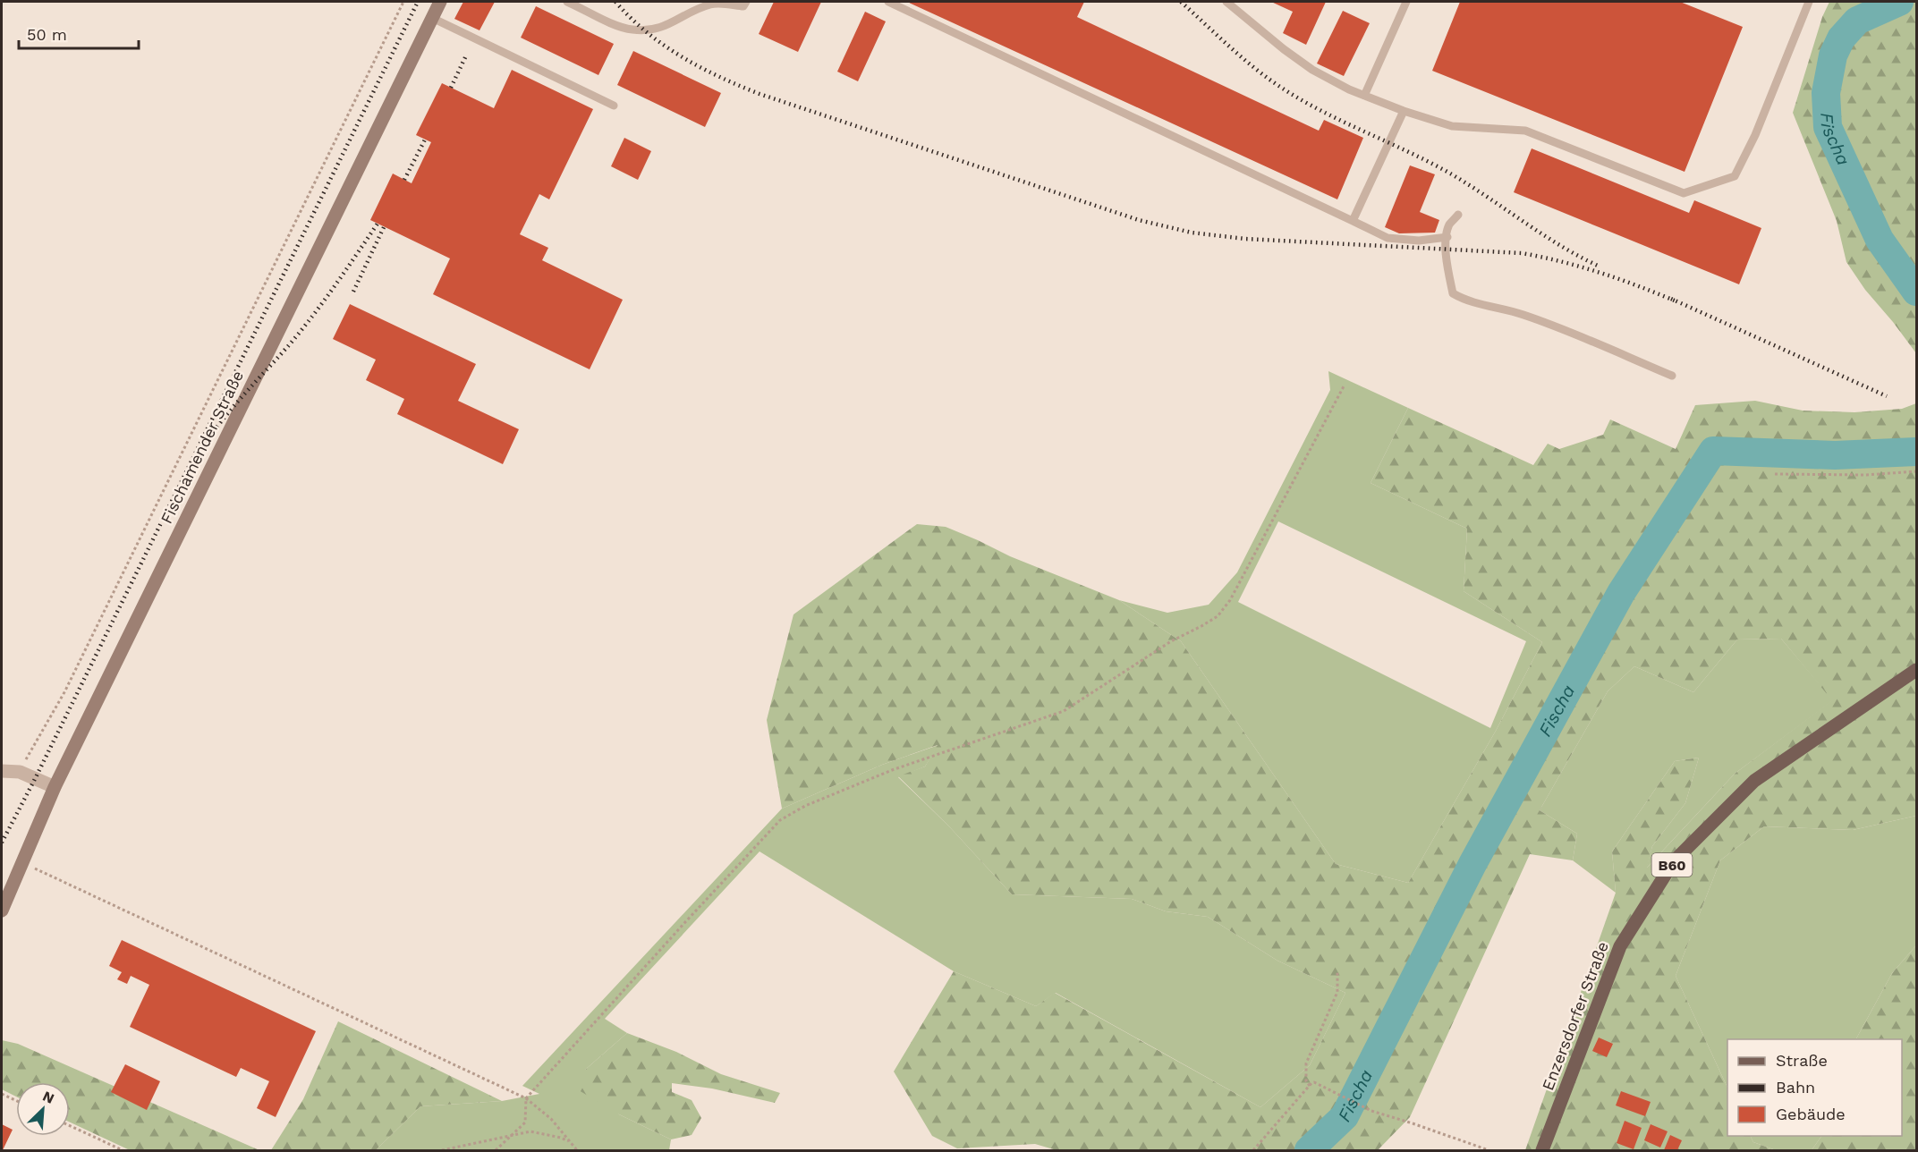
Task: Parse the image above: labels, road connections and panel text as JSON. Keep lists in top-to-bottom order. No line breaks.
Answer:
{"streets":{"main road":["Fischamender Straße","B60","Enzersdorfer Straße"]},"water":["Fischa"],"legend":["Straße","Bahn","Gebäude"],"scale_bar":"50 m","north":"top right"}
